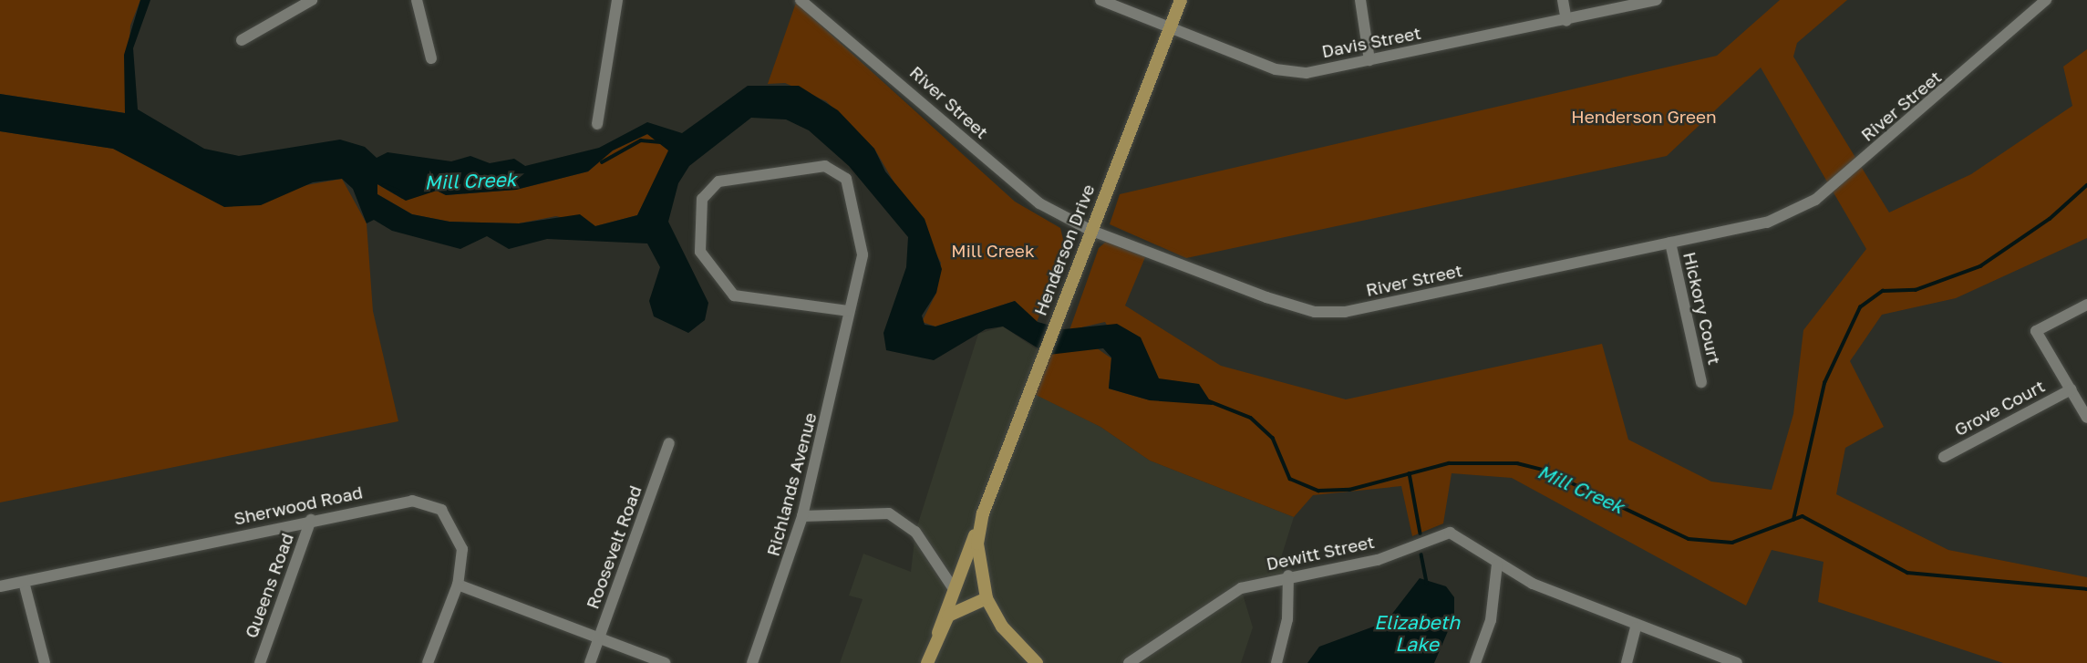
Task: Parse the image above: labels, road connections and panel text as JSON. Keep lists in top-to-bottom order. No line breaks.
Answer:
{"streets":{"main road":["Henderson Drive"],"street":["Davis Street","River Street","Hickory Court","Grove Court","Richlands Avenue","Sherwood Road","Roosevelt Road","Dewitt Street","Queens Road"]},"crossings":[["Davis Street","Henderson Drive"],["River Street","Henderson Drive"],["River Street","Hickory Court"],["Sherwood Road","Queens Road"]],"water":["Mill Creek","Elizabeth Lake"],"parks":["Henderson Green","Mill Creek"]}
